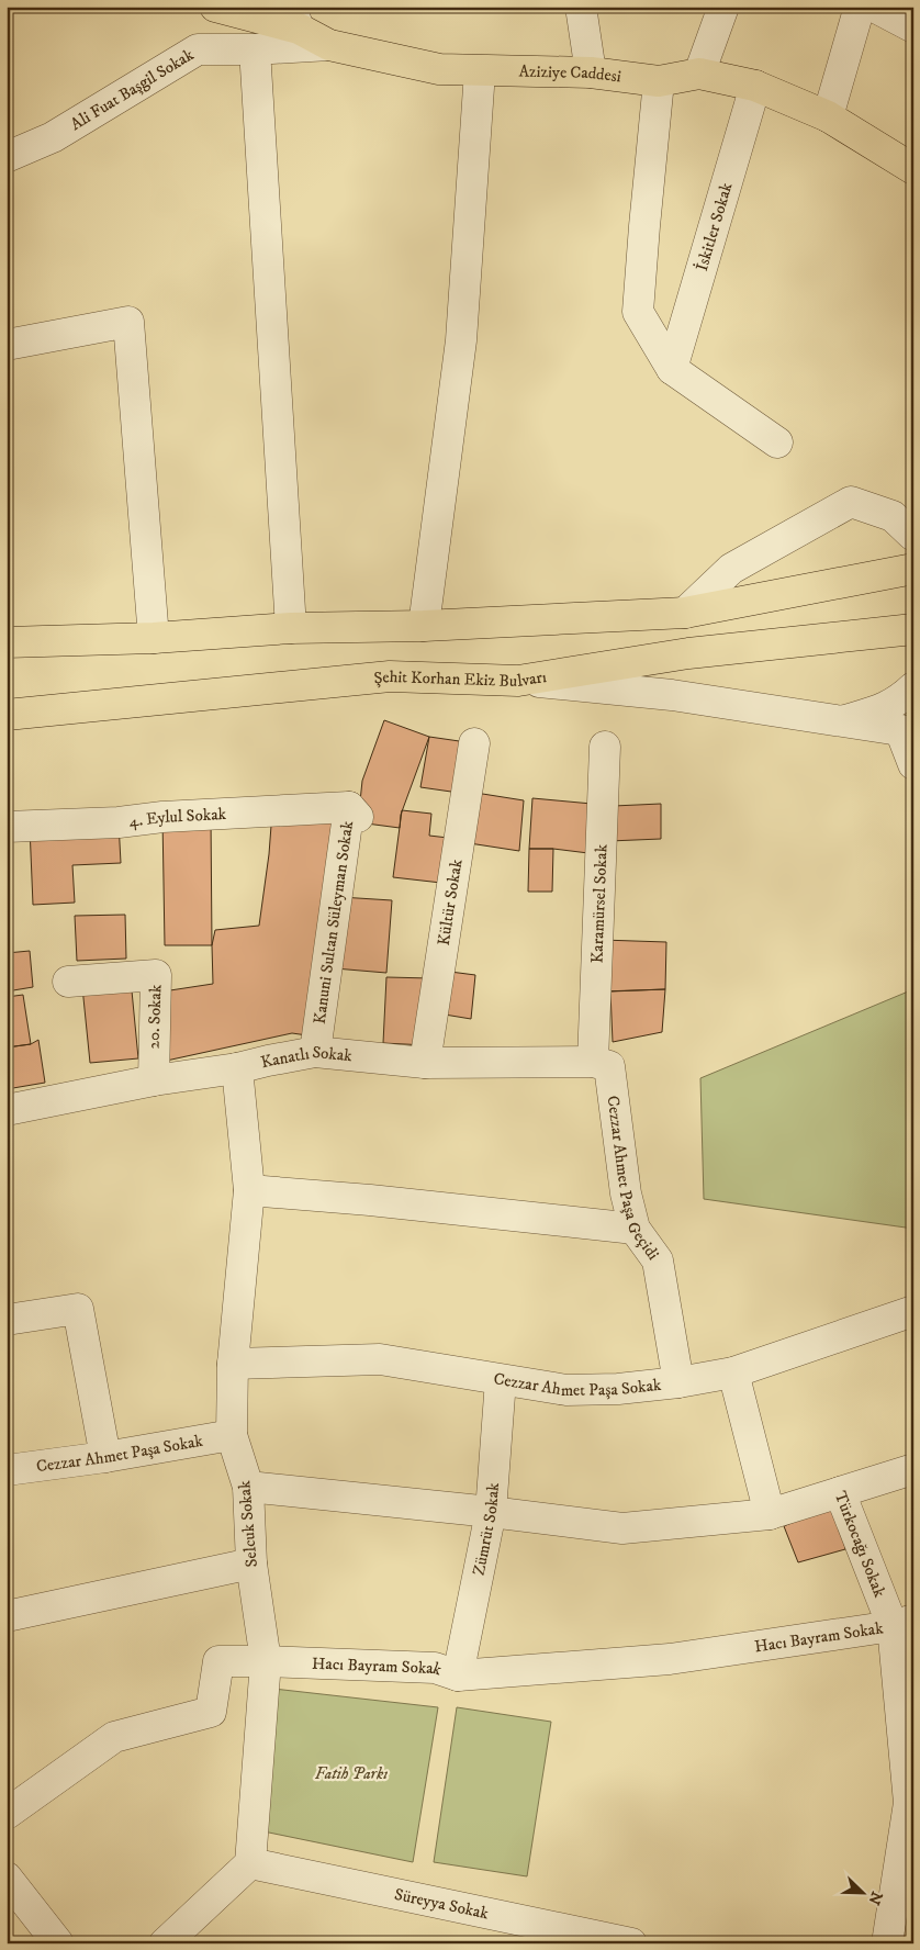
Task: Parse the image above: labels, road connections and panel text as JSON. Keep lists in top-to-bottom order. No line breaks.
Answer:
{"streets":{"main road":["Aziziye Caddesi","Şehit Korhan Ekiz Bulvarı"],"street":["Ali Fuat Başgil Sokak","İskitler Sokak","4. Eylul Sokak","Kültür Sokak","Karamürsel Sokak","Kanuni Sultan Süleyman Sokak","20. Sokak","Kanatlı Sokak","Cezzar Ahmet Paşa Geçidi","Cezzar Ahmet Paşa Sokak","Selcuk Sokak","Zümrüt Sokak","Türkocağı Sokak","Hacı Bayram Sokak","Süreyya Sokak"]},"crossings":[["Aziziye Caddesi","Ali Fuat Başgil Sokak"],["Aziziye Caddesi","İskitler Sokak"],["4. Eylul Sokak","Kanuni Sultan Süleyman Sokak"],["Kültür Sokak","Kanatlı Sokak"],["Karamürsel Sokak","Kanatlı Sokak"],["Karamürsel Sokak","Cezzar Ahmet Paşa Geçidi"],["Kanuni Sultan Süleyman Sokak","Kanatlı Sokak"],["20. Sokak","Kanatlı Sokak"],["Kanatlı Sokak","Cezzar Ahmet Paşa Geçidi"],["Kanatlı Sokak","Selcuk Sokak"],["Cezzar Ahmet Paşa Geçidi","Cezzar Ahmet Paşa Sokak"],["Cezzar Ahmet Paşa Sokak","Selcuk Sokak"],["Cezzar Ahmet Paşa Sokak","Zümrüt Sokak"],["Selcuk Sokak","Türkocağı Sokak"],["Selcuk Sokak","Hacı Bayram Sokak"],["Selcuk Sokak","Süreyya Sokak"],["Zümrüt Sokak","Türkocağı Sokak"],["Zümrüt Sokak","Hacı Bayram Sokak"],["Türkocağı Sokak","Hacı Bayram Sokak"]],"parks":["Fatih Parkı"],"north":"bottom right"}
